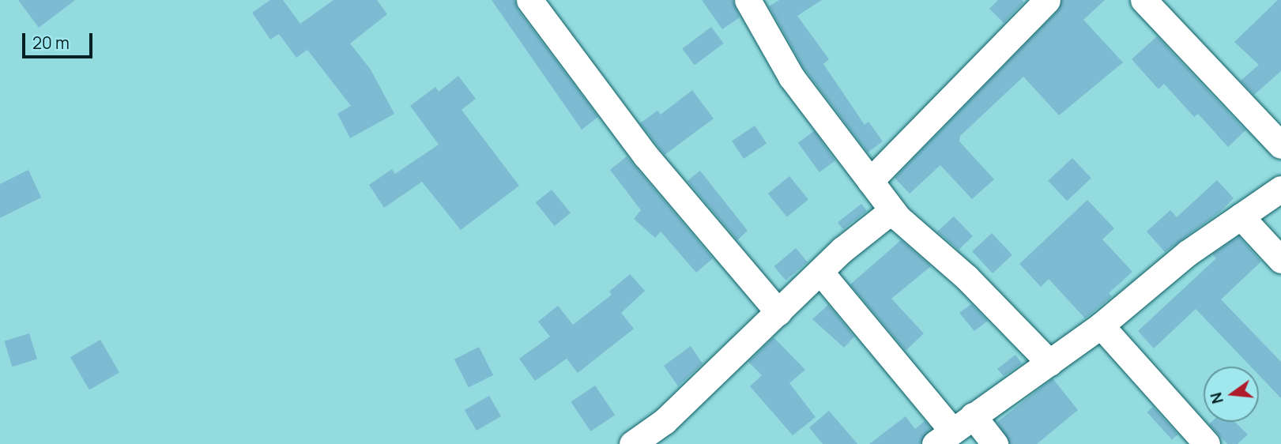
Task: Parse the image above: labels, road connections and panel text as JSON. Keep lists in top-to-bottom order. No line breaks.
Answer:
{"scale_bar":"20 m","north":"left"}
